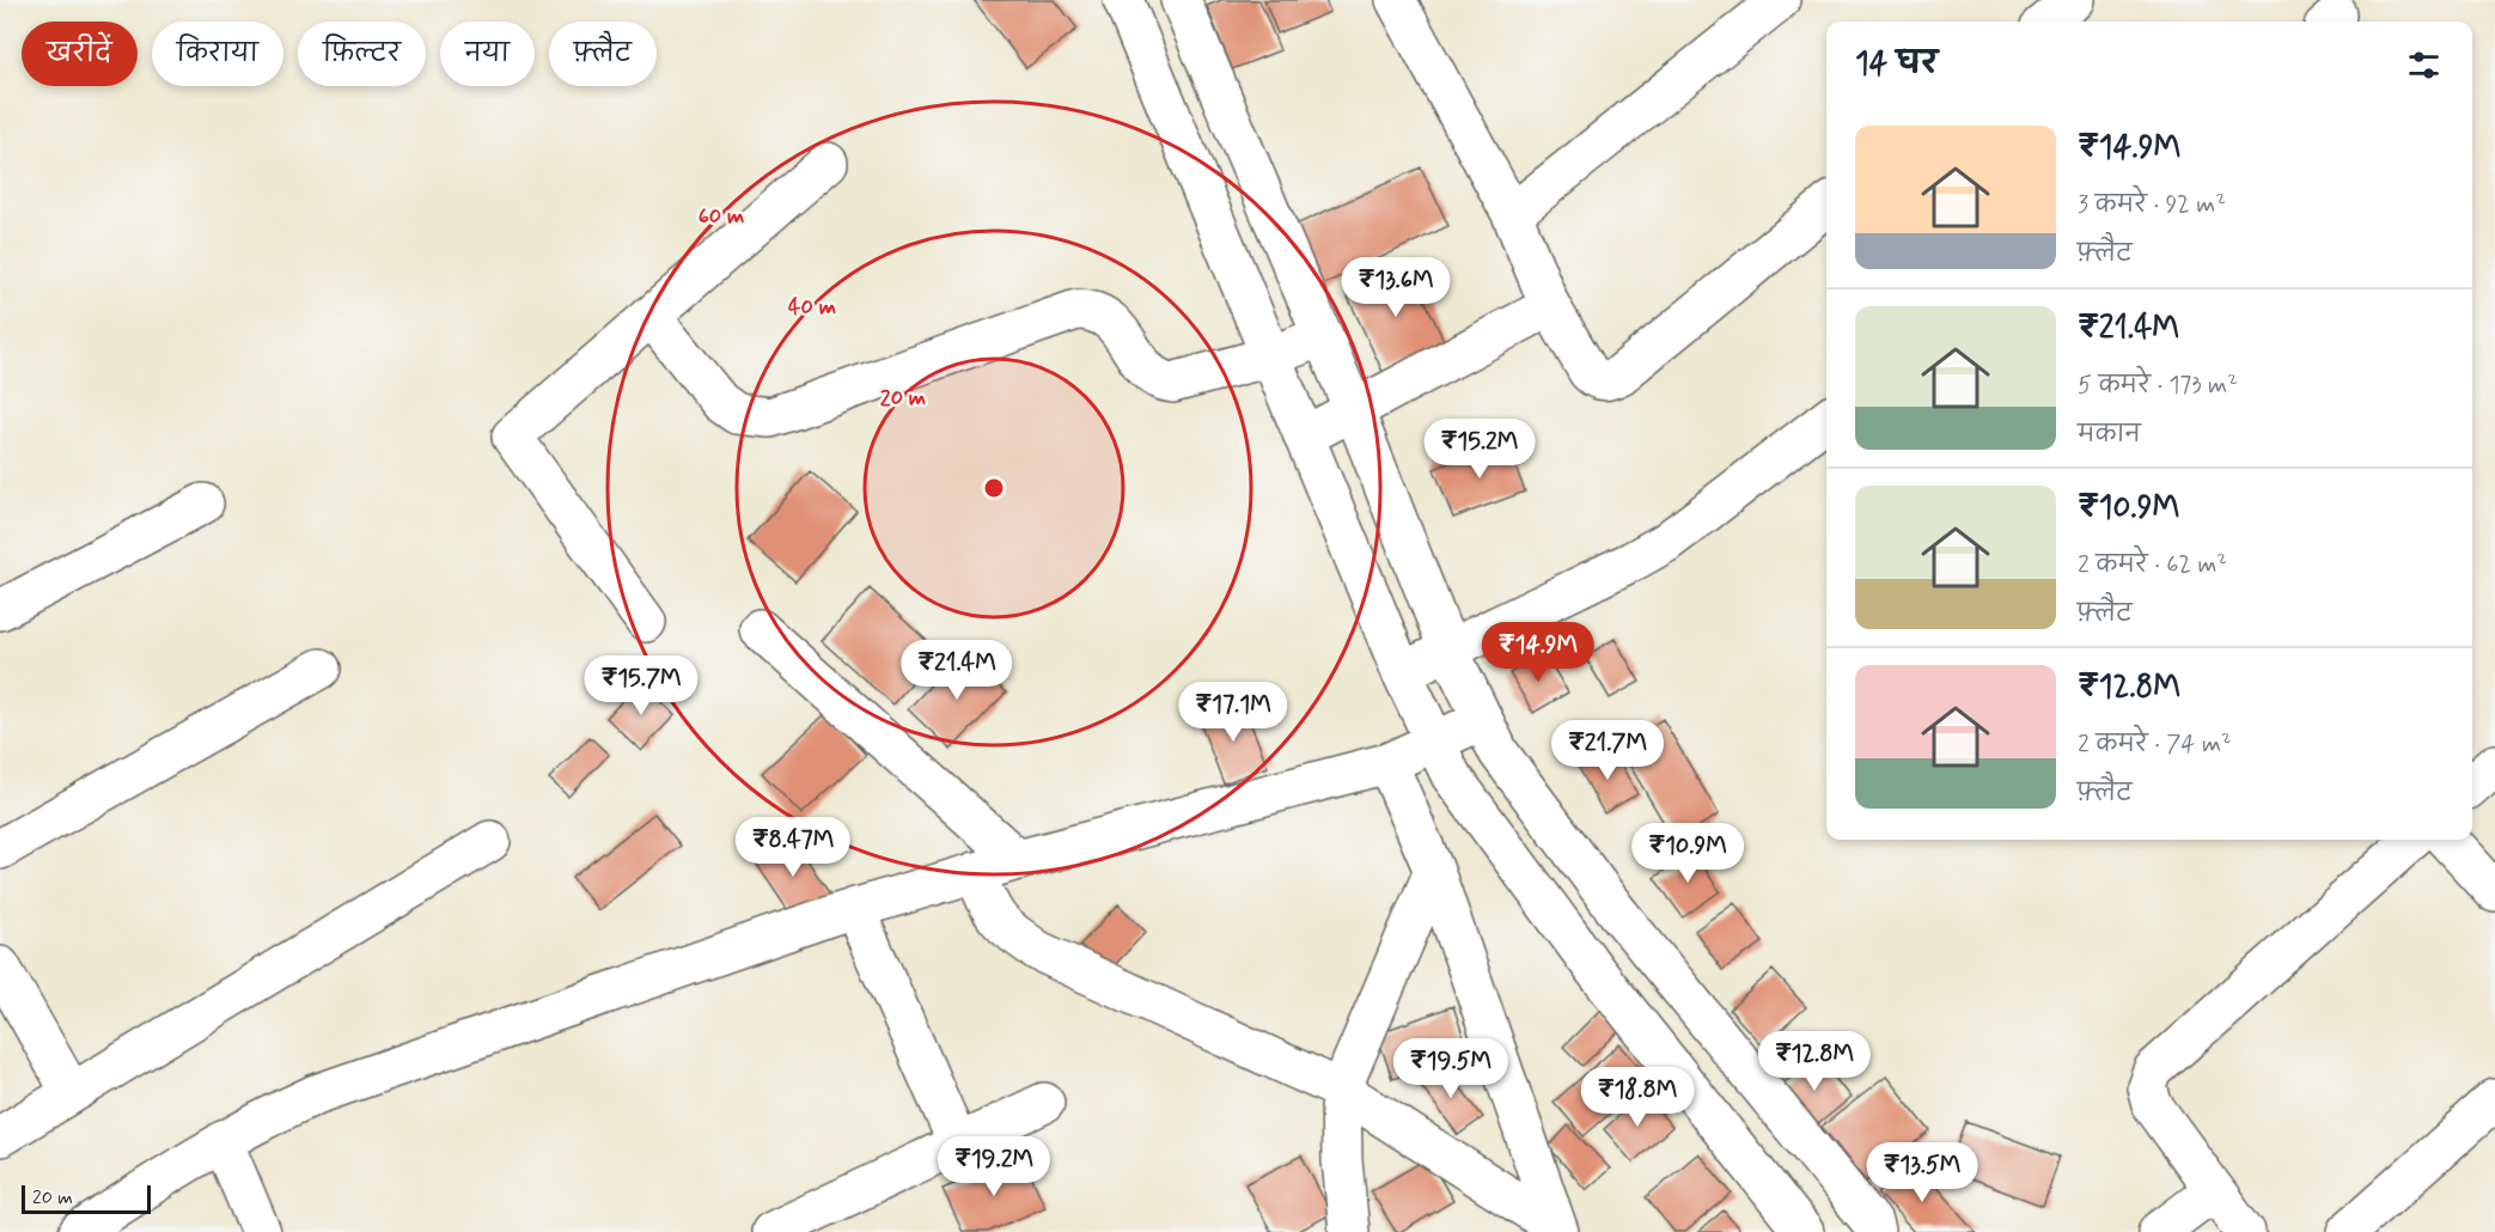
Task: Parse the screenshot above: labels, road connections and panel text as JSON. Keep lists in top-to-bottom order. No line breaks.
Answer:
{"scale_bar":"20 m","page":{"chip":["खरीदें","किराया","फ़िल्टर","नया","फ़्लैट"],"heading":"14 घर","list":[{"name":"₹14.9M","note":"3 कमरे · 92 m² · फ़्लैट"},{"name":"₹21.4M","note":"5 कमरे · 173 m² · मकान"},{"name":"₹10.9M","note":"2 कमरे · 62 m² · फ़्लैट"},{"name":"₹12.8M","note":"2 कमरे · 74 m² · फ़्लैट"}],"price":["₹13.6M","₹15.2M","₹14.9M","₹21.4M","₹15.7M","₹17.1M","₹21.7M","₹8.47M","₹10.9M","₹12.8M","₹19.5M","₹18.8M","₹19.2M","₹13.5M"],"scale":"20 m"},"rings":["60 m","40 m","20 m"]}
